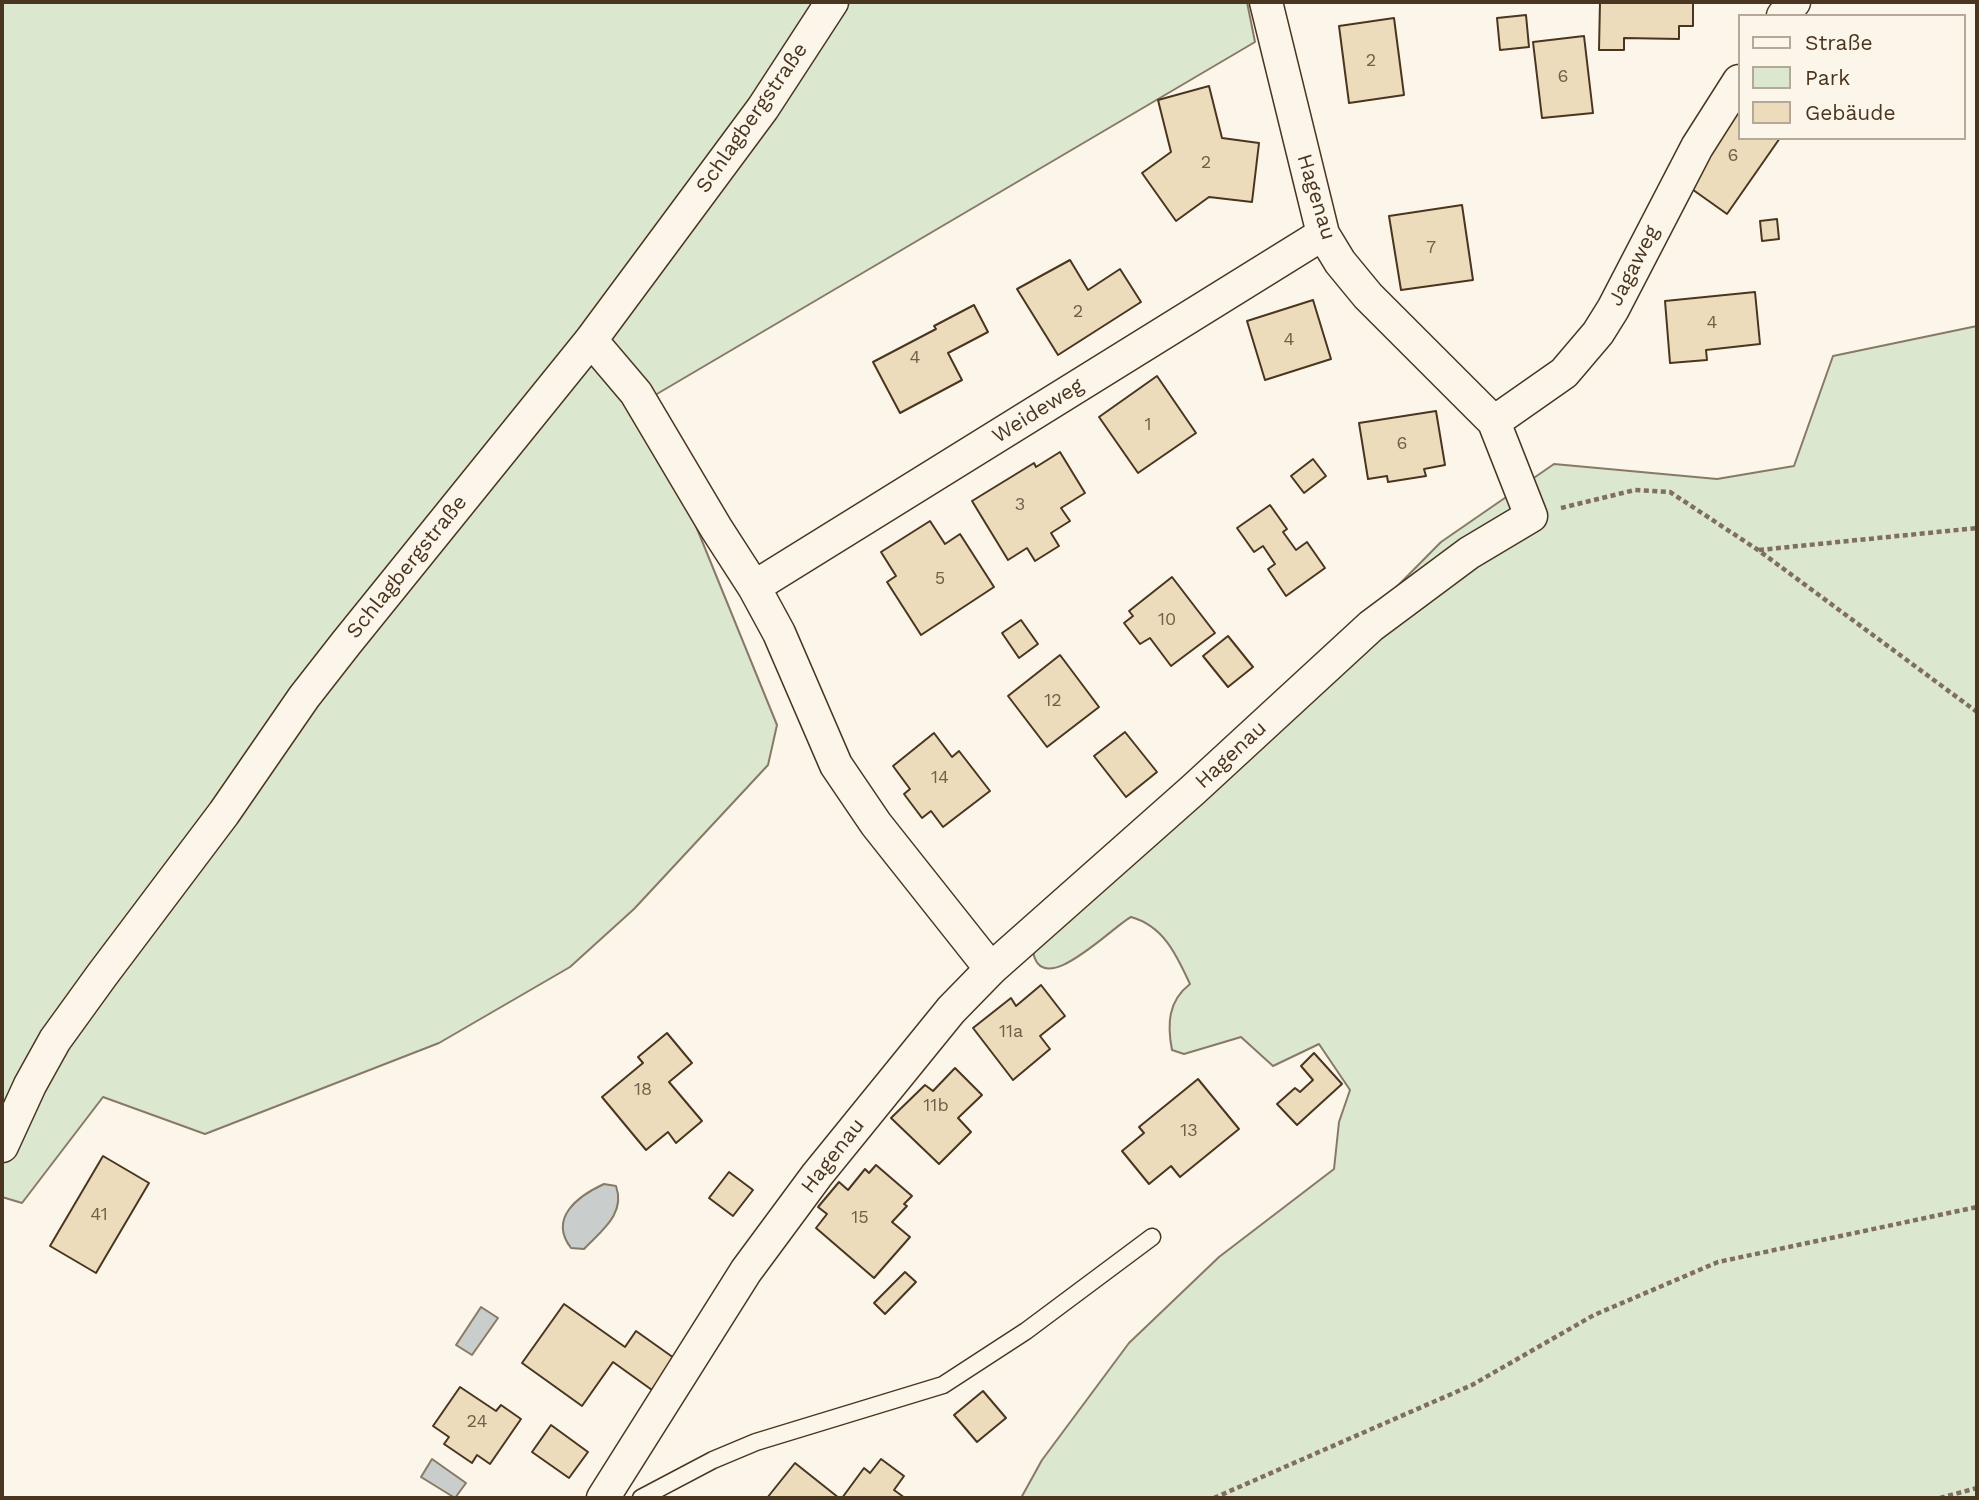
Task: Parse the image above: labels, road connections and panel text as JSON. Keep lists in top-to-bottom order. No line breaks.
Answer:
{"streets":{"street":["Schlagbergstraße","Hagenau","Jagaweg","Weideweg"]},"crossings":[["Hagenau","Jagaweg"],["Hagenau","Weideweg"]],"house_numbers":["2","6","6","2","7","2","4","4","4","1","6","3","5","10","12","14","11a","18","11b","13","41","15","24"],"legend":["Straße","Park","Gebäude"]}
